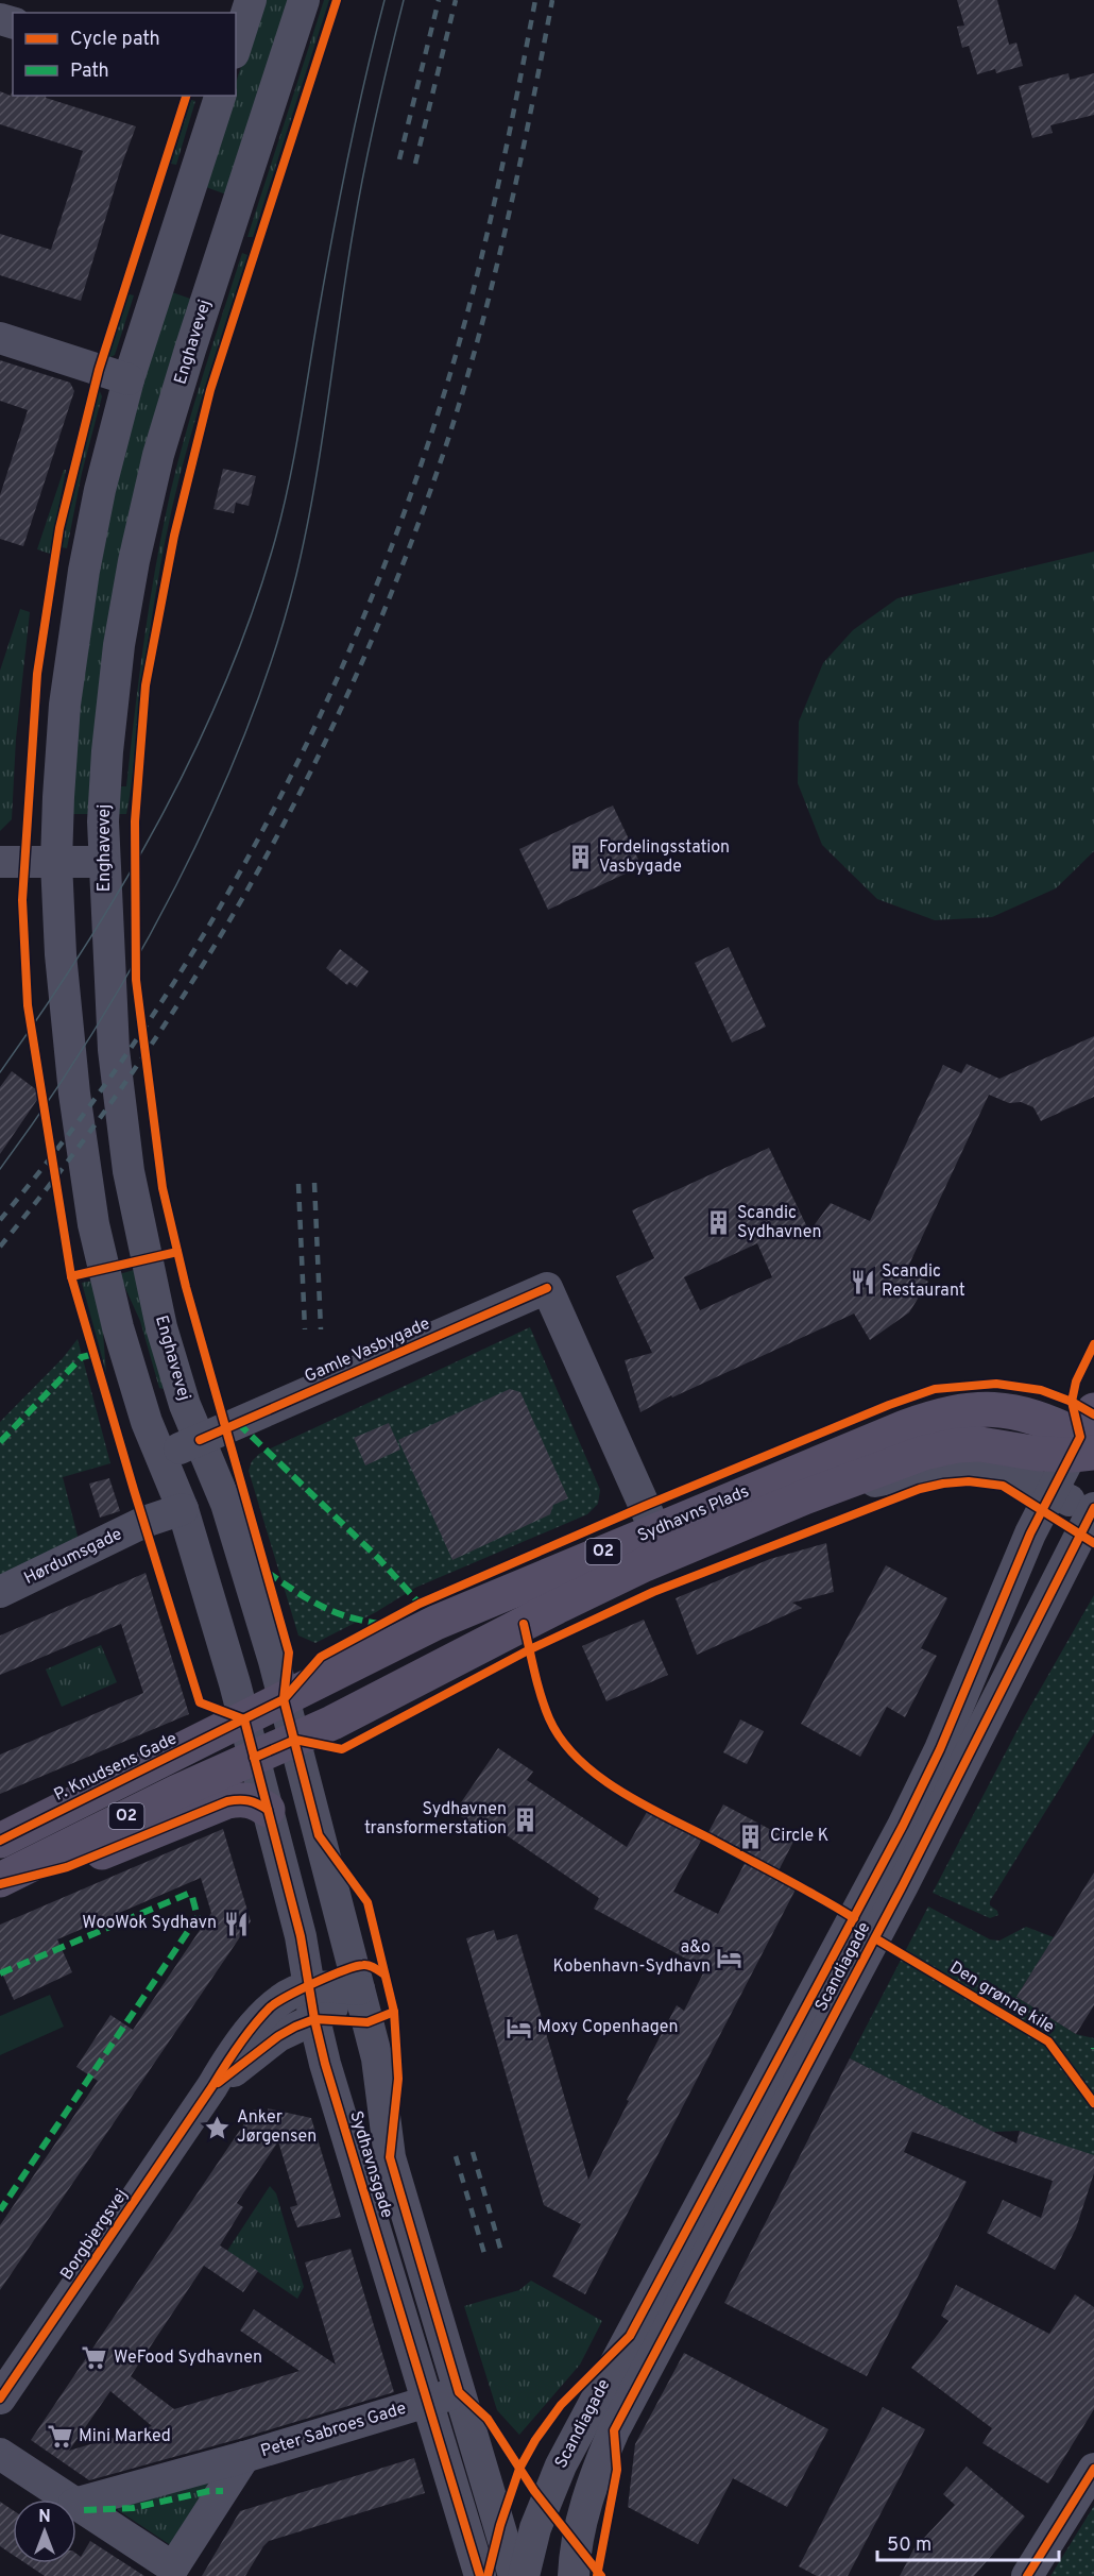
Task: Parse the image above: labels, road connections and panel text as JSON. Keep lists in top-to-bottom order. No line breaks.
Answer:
{"streets":{"main road":["Sydhavns Plads","O2","P. Knudsens Gade"],"street":["Enghavevej","Gamle Vasbygade","Hørdumsgade","Scandiagade","Sydhavnsgade","Borgbjergsvej","Peter Sabroes Gade"],"cycle path":["Den grønne kile"]},"crossings":[["Enghavevej","Gamle Vasbygade"],["Enghavevej","Sydhavns Plads"],["Enghavevej","O2"],["Enghavevej","Sydhavnsgade"],["Gamle Vasbygade","Sydhavns Plads"],["Sydhavns Plads","O2"],["Sydhavns Plads","Scandiagade"],["Sydhavns Plads","Sydhavnsgade"],["O2","P. Knudsens Gade"],["O2","Scandiagade"],["O2","Sydhavnsgade"],["P. Knudsens Gade","Sydhavnsgade"],["Sydhavnsgade","Borgbjergsvej"],["Sydhavnsgade","Peter Sabroes Gade"]],"places":{"building":["Fordelingsstation Vasbygade","Scandic Sydhavnen","Sydhavnen transformerstation","Circle K"],"restaurant":["Scandic Restaurant","WooWok Sydhavn"],"hotel":["a&o Kobenhavn-Sydhavn","Moxy Copenhagen"],"place":["Anker Jørgensen"],"supermarket":["WeFood Sydhavnen","Mini Marked"]},"legend":["Cycle path","Path"],"scale_bar":"50 m","north":"top"}
